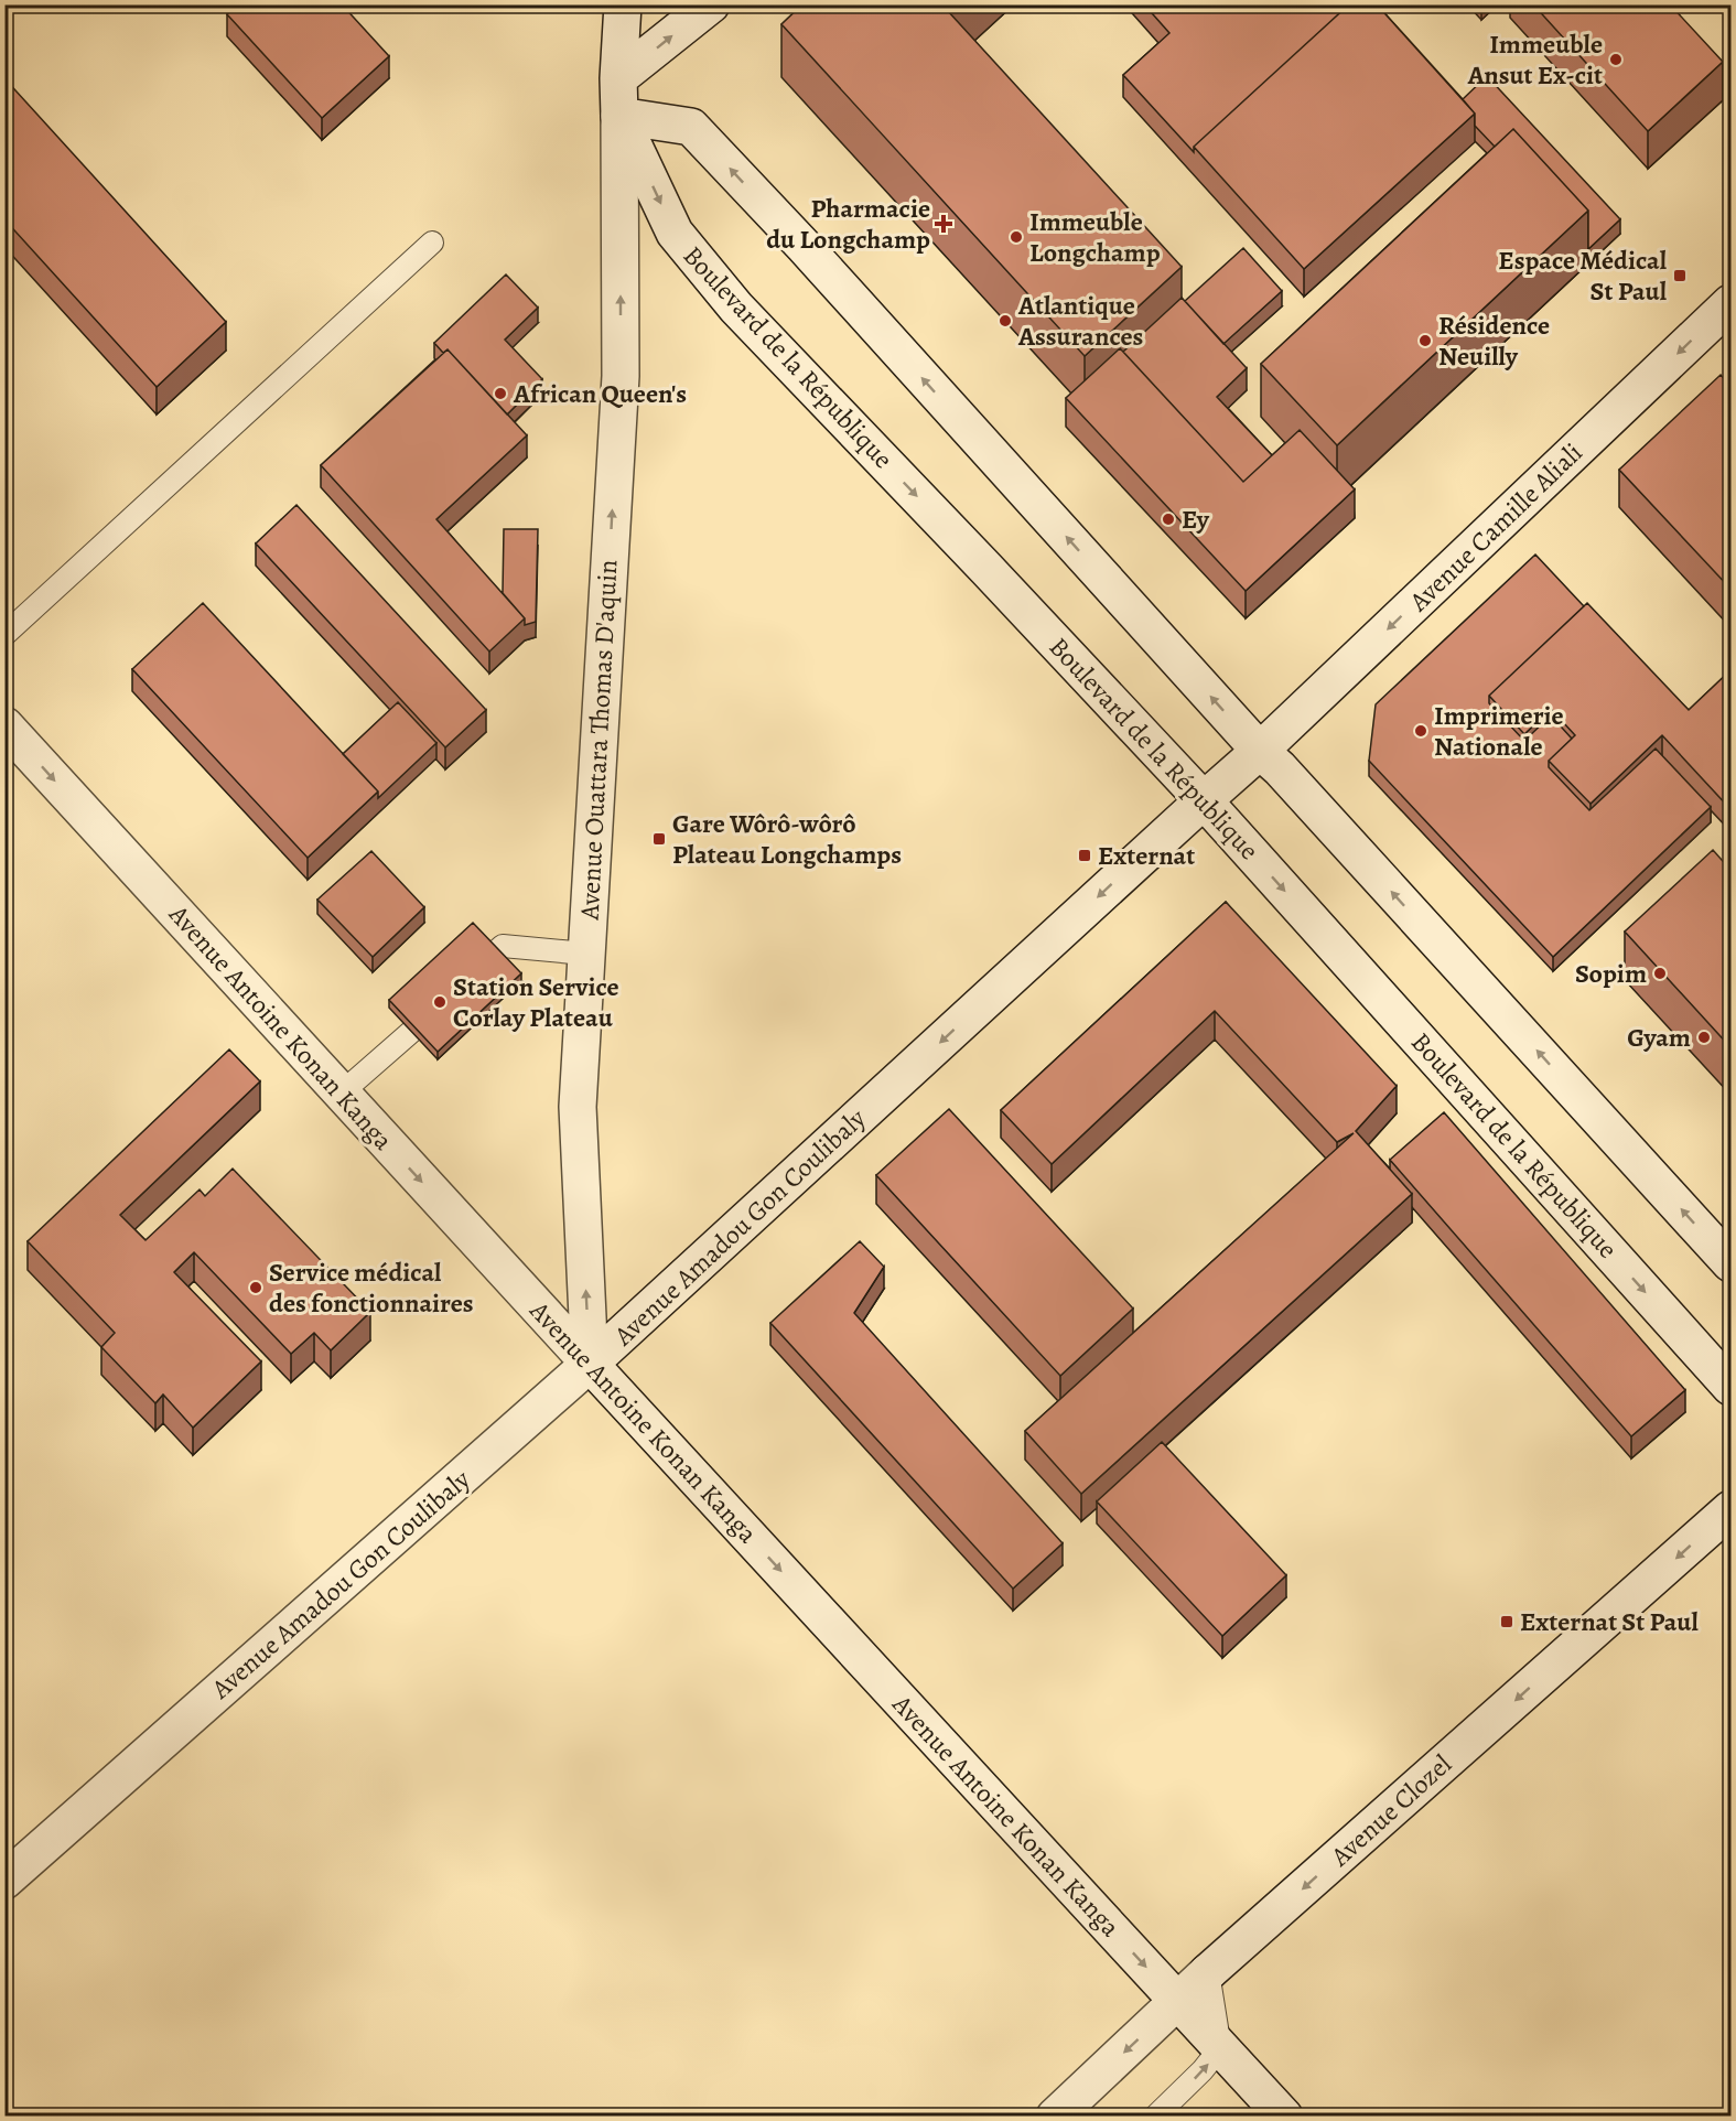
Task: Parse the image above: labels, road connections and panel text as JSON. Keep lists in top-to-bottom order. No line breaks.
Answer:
{"streets":{"street":["Boulevard de la République","Avenue Camille Aliali","Avenue Ouattara Thomas D'aquin","Avenue Antoine Konan Kanga","Avenue Amadou Gon Coulibaly","Avenue Clozel"]},"crossings":[["Boulevard de la République","Avenue Ouattara Thomas D'aquin"],["Boulevard de la République","Avenue Amadou Gon Coulibaly"],["Avenue Camille Aliali","Avenue Amadou Gon Coulibaly"],["Avenue Ouattara Thomas D'aquin","Avenue Antoine Konan Kanga"],["Avenue Ouattara Thomas D'aquin","Avenue Amadou Gon Coulibaly"],["Avenue Antoine Konan Kanga","Avenue Amadou Gon Coulibaly"],["Avenue Antoine Konan Kanga","Avenue Clozel"]],"one_way":["Avenue Camille Aliali","Avenue Ouattara Thomas D'aquin","Avenue Antoine Konan Kanga","Avenue Amadou Gon Coulibaly","Avenue Clozel"],"places":{"other":["Immeuble Ansut Ex-cit","Immeuble Longchamp","Atlantique Assurances","Résidence Neuilly","African Queen's","Ey","Imprimerie Nationale","Sopim","Station Service Corlay Plateau","Gyam","Service médical des fonctionnaires"],"health":["Pharmacie du Longchamp"],"transit":["Espace Médical St Paul","Gare Wôrô-wôrô Plateau Longchamps","Externat","Externat St Paul"]}}
